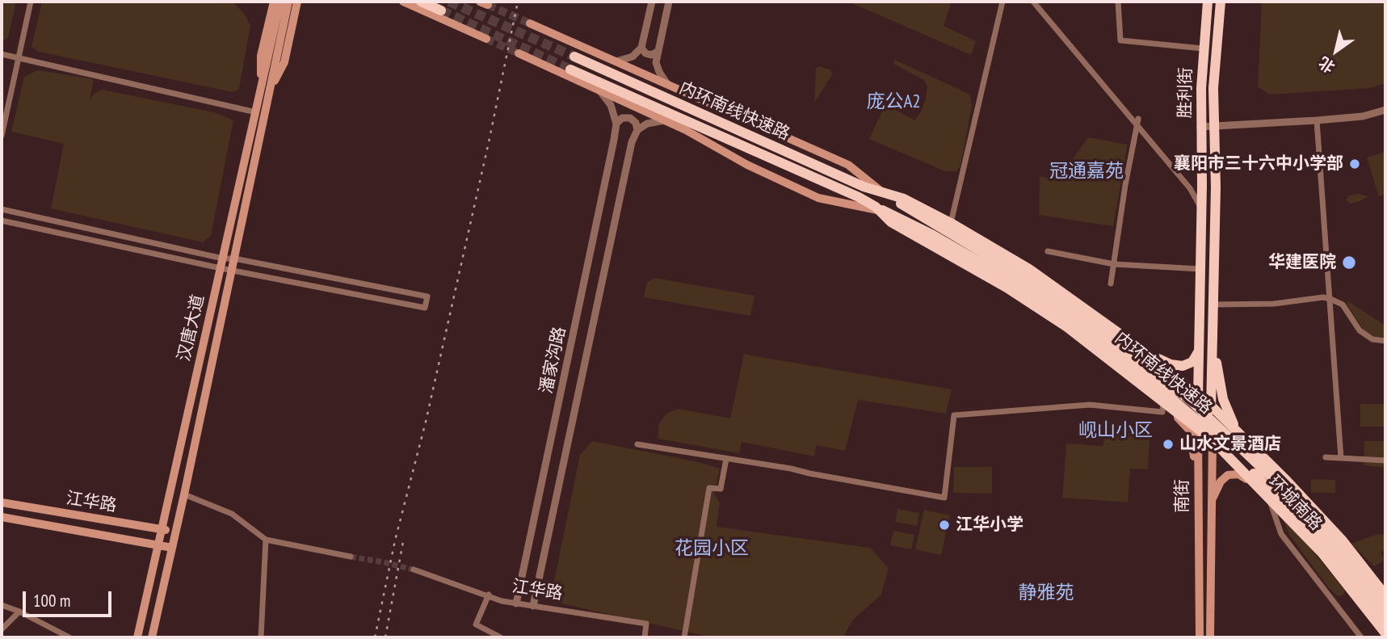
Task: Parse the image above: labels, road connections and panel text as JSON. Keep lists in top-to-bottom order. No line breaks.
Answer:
{"streets":{"highway":["胜利街","内环南线快速路","南街","环城南路"],"main road":["汉唐大道","江华路"],"street":["潘家沟路"]},"crossings":[["胜利街","南街"],["内环南线快速路","环城南路"],["汉唐大道","江华路"],["潘家沟路","江华路"],["南街","环城南路"]],"districts":["庞公A2","冠通嘉苑","岘山小区","花园小区","静雅苑"],"places":["襄阳市三十六中小学部","华建医院","山水文景酒店","江华小学"],"scale_bar":"100 m","north":"bottom left"}
